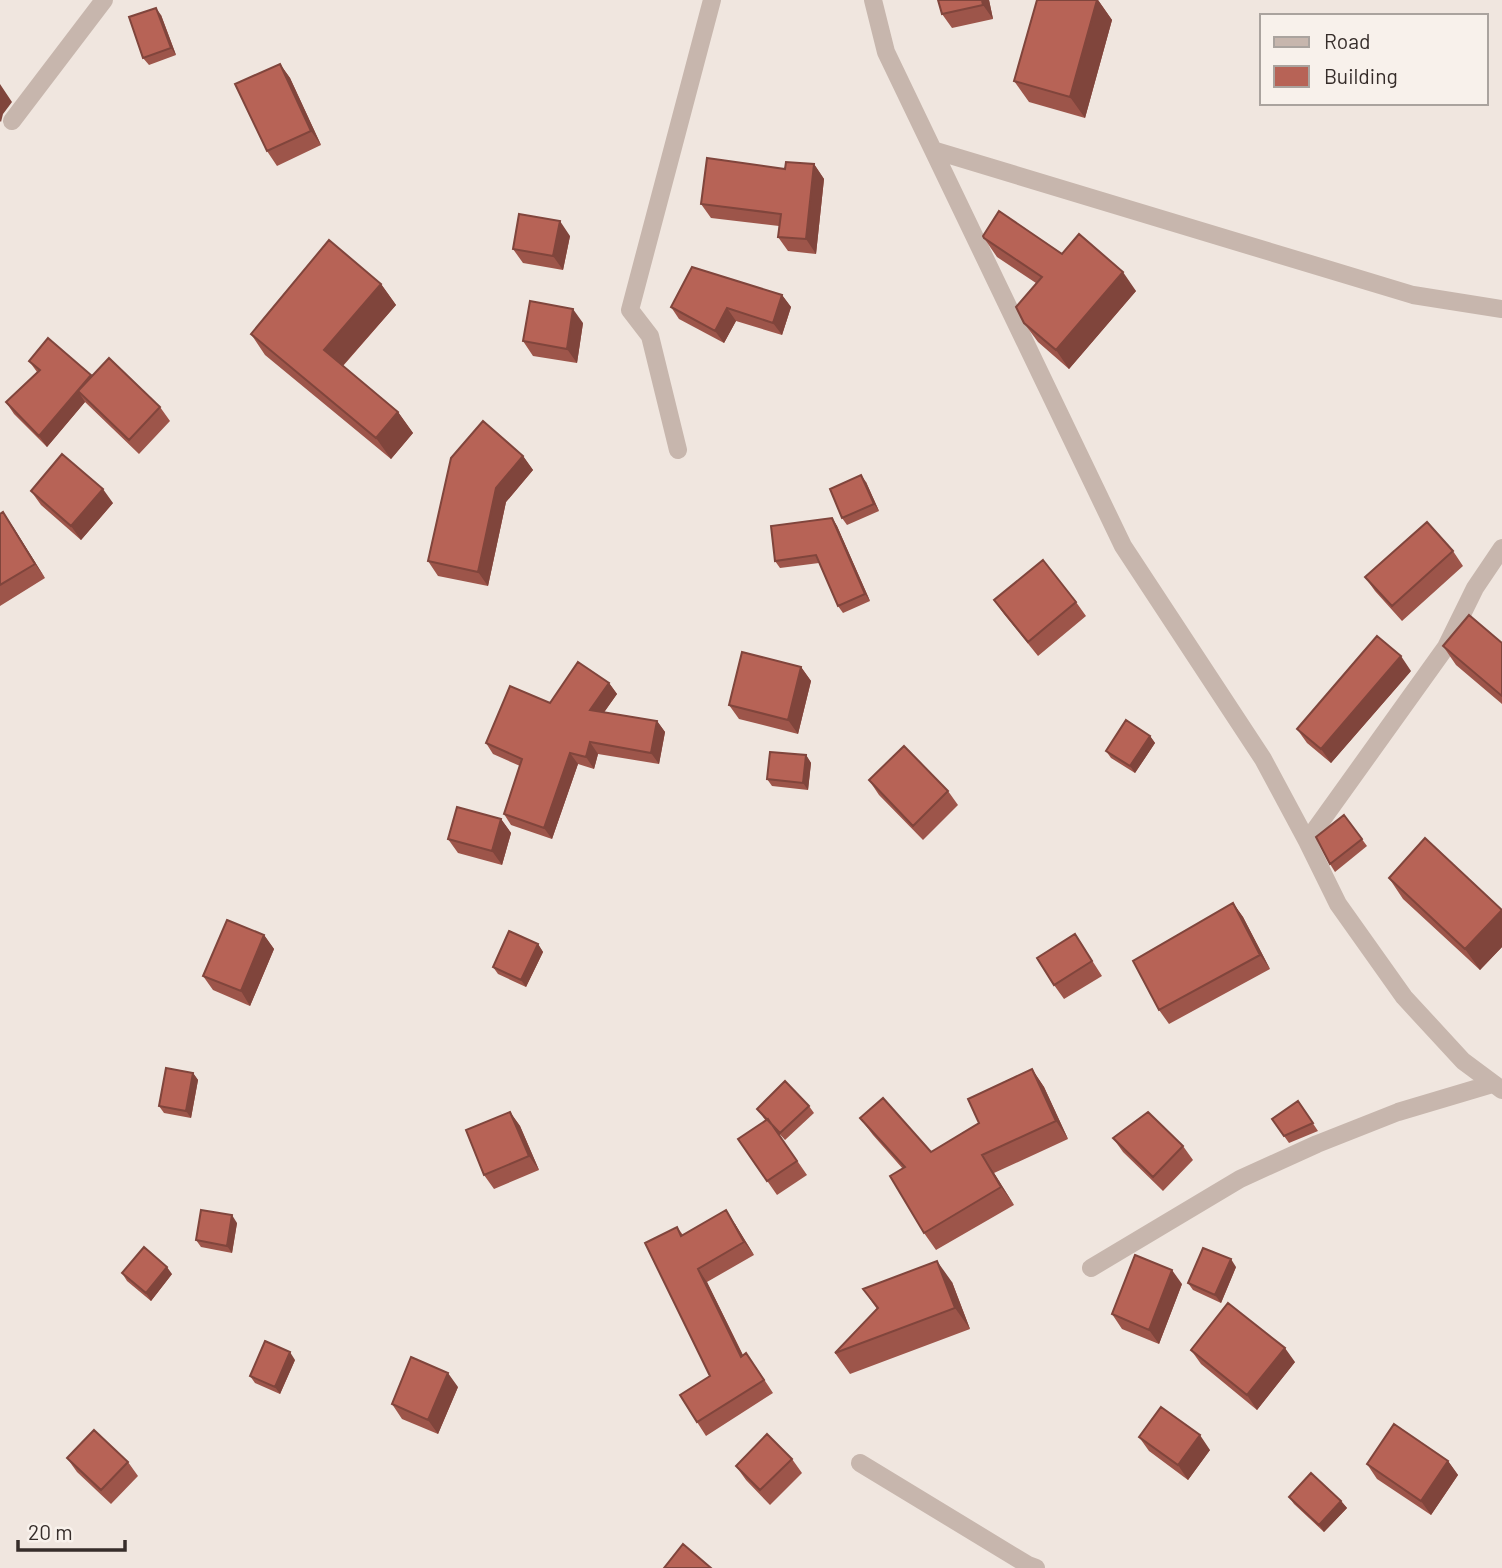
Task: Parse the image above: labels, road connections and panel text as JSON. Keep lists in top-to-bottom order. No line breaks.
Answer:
{"legend":["Road","Building"],"scale_bar":"20 m"}
